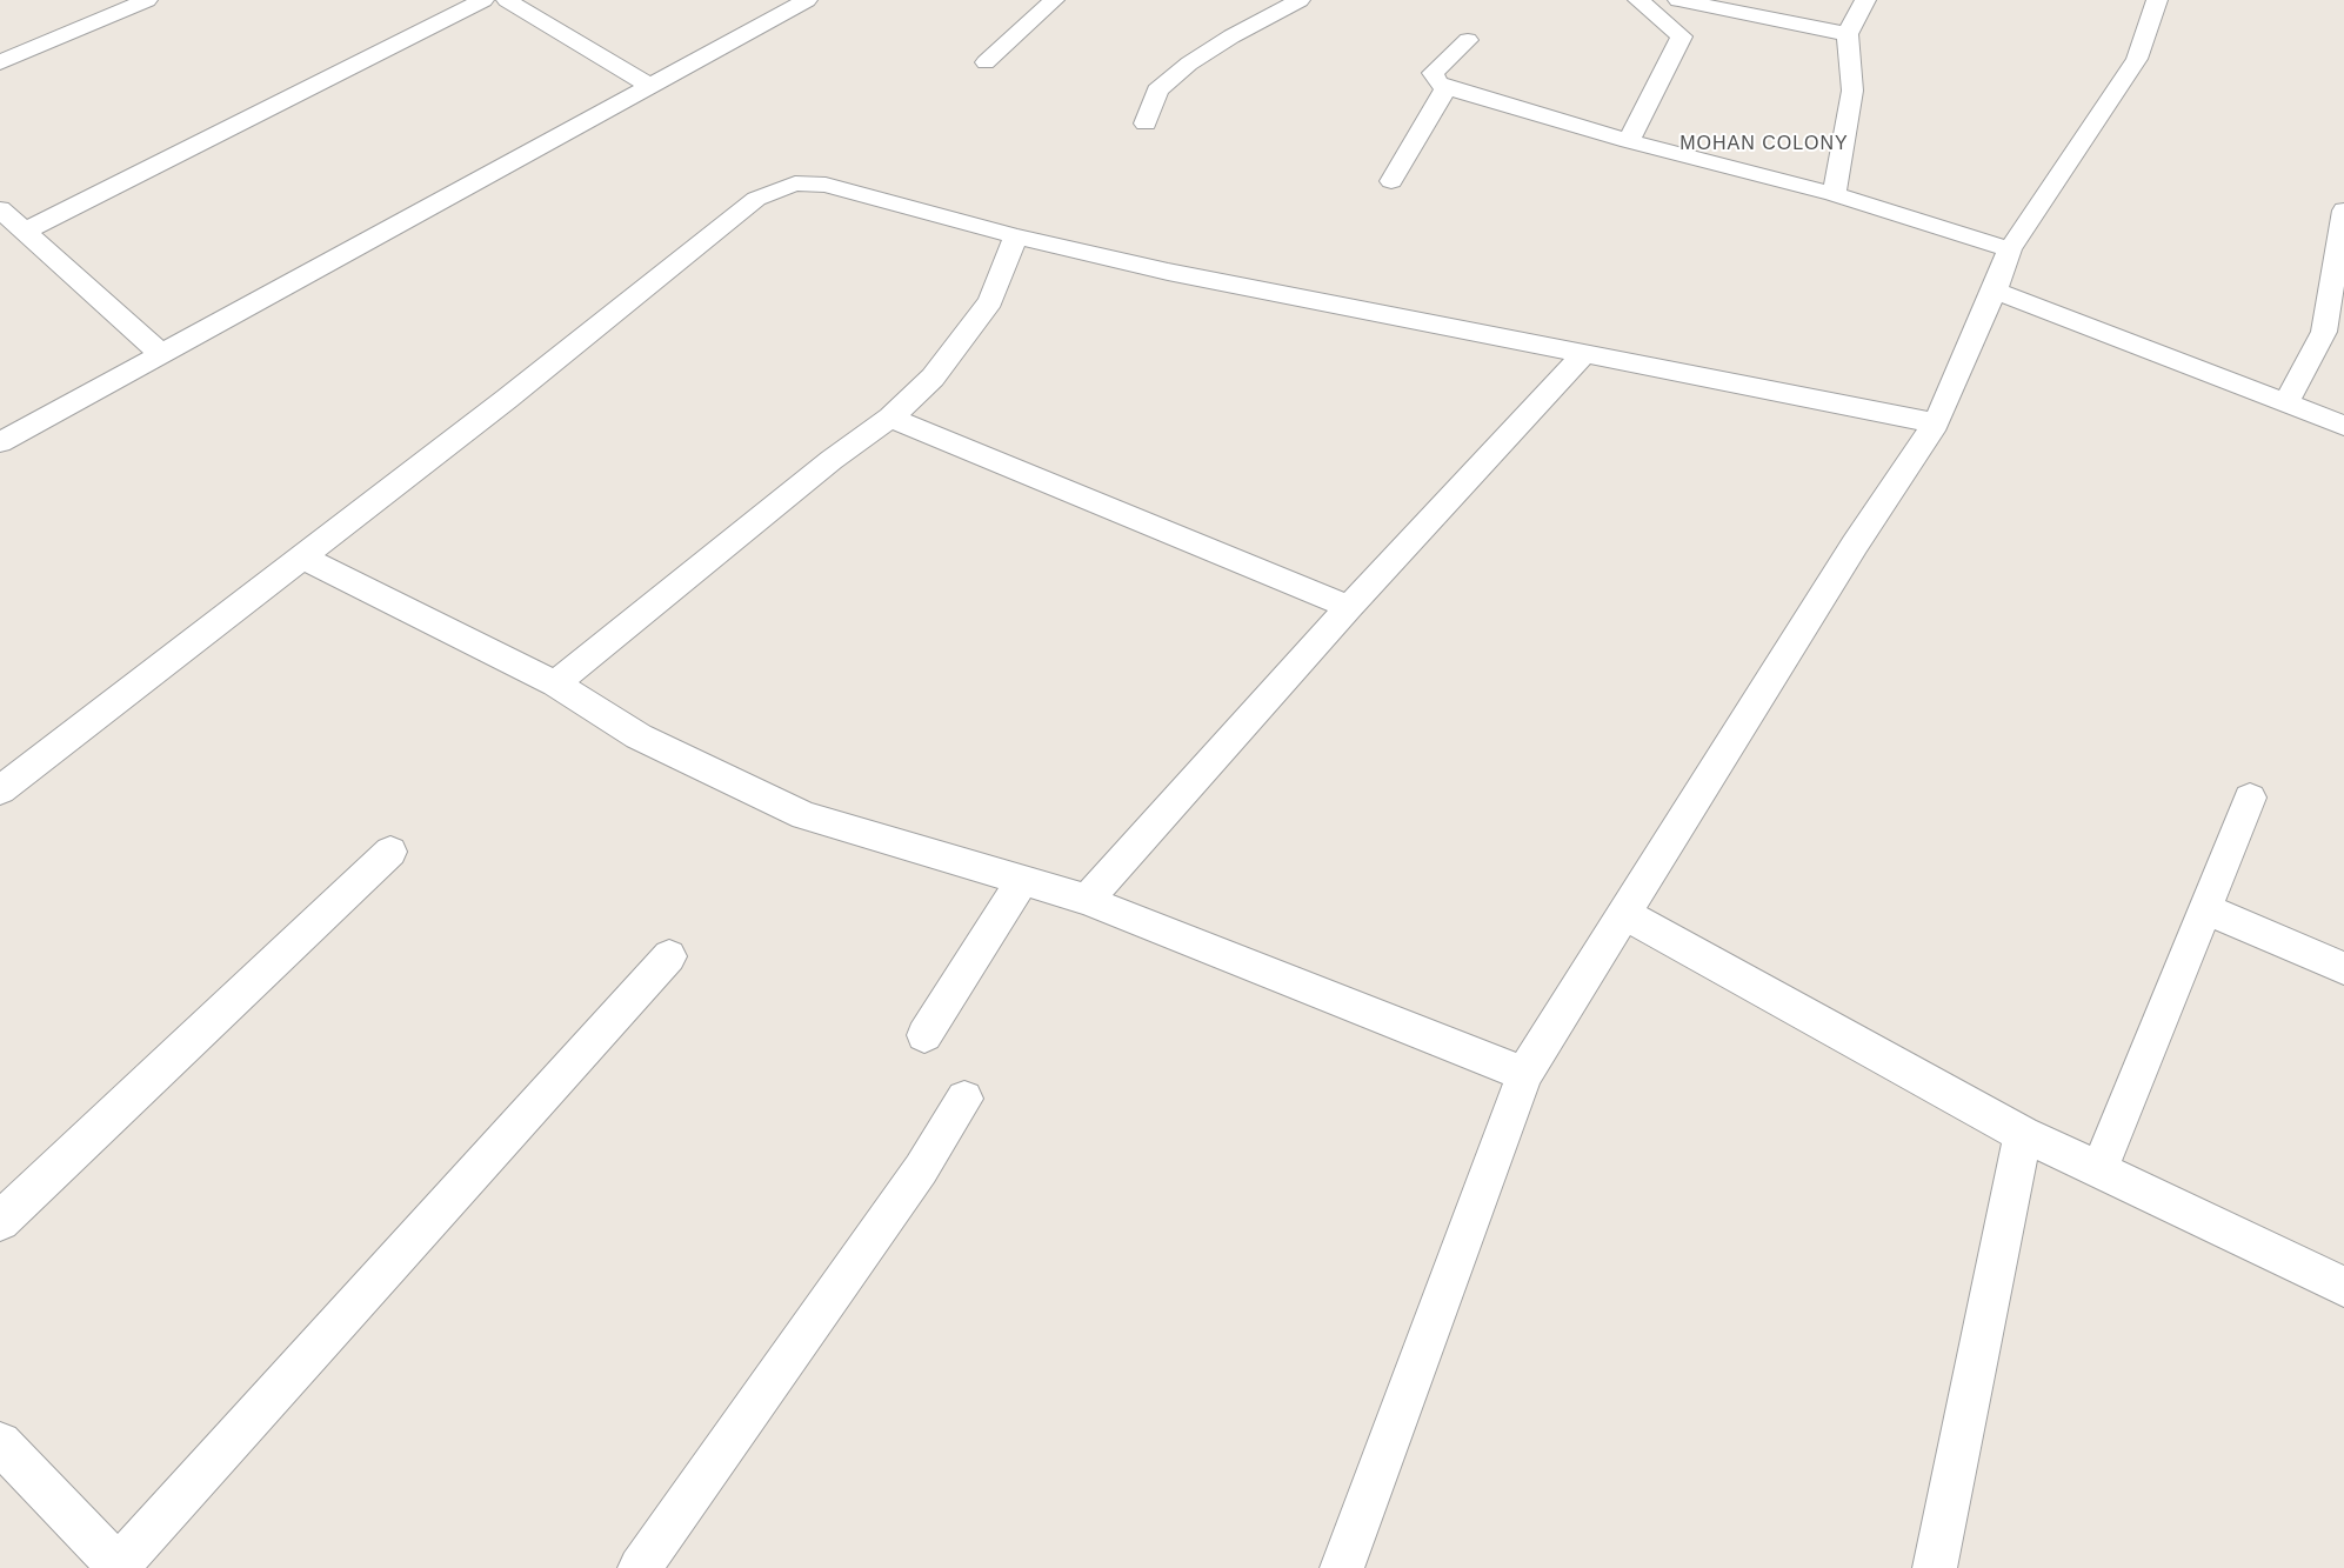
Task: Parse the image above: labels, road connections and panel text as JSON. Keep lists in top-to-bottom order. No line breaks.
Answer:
{"districts":["MOHAN COLONY"]}
